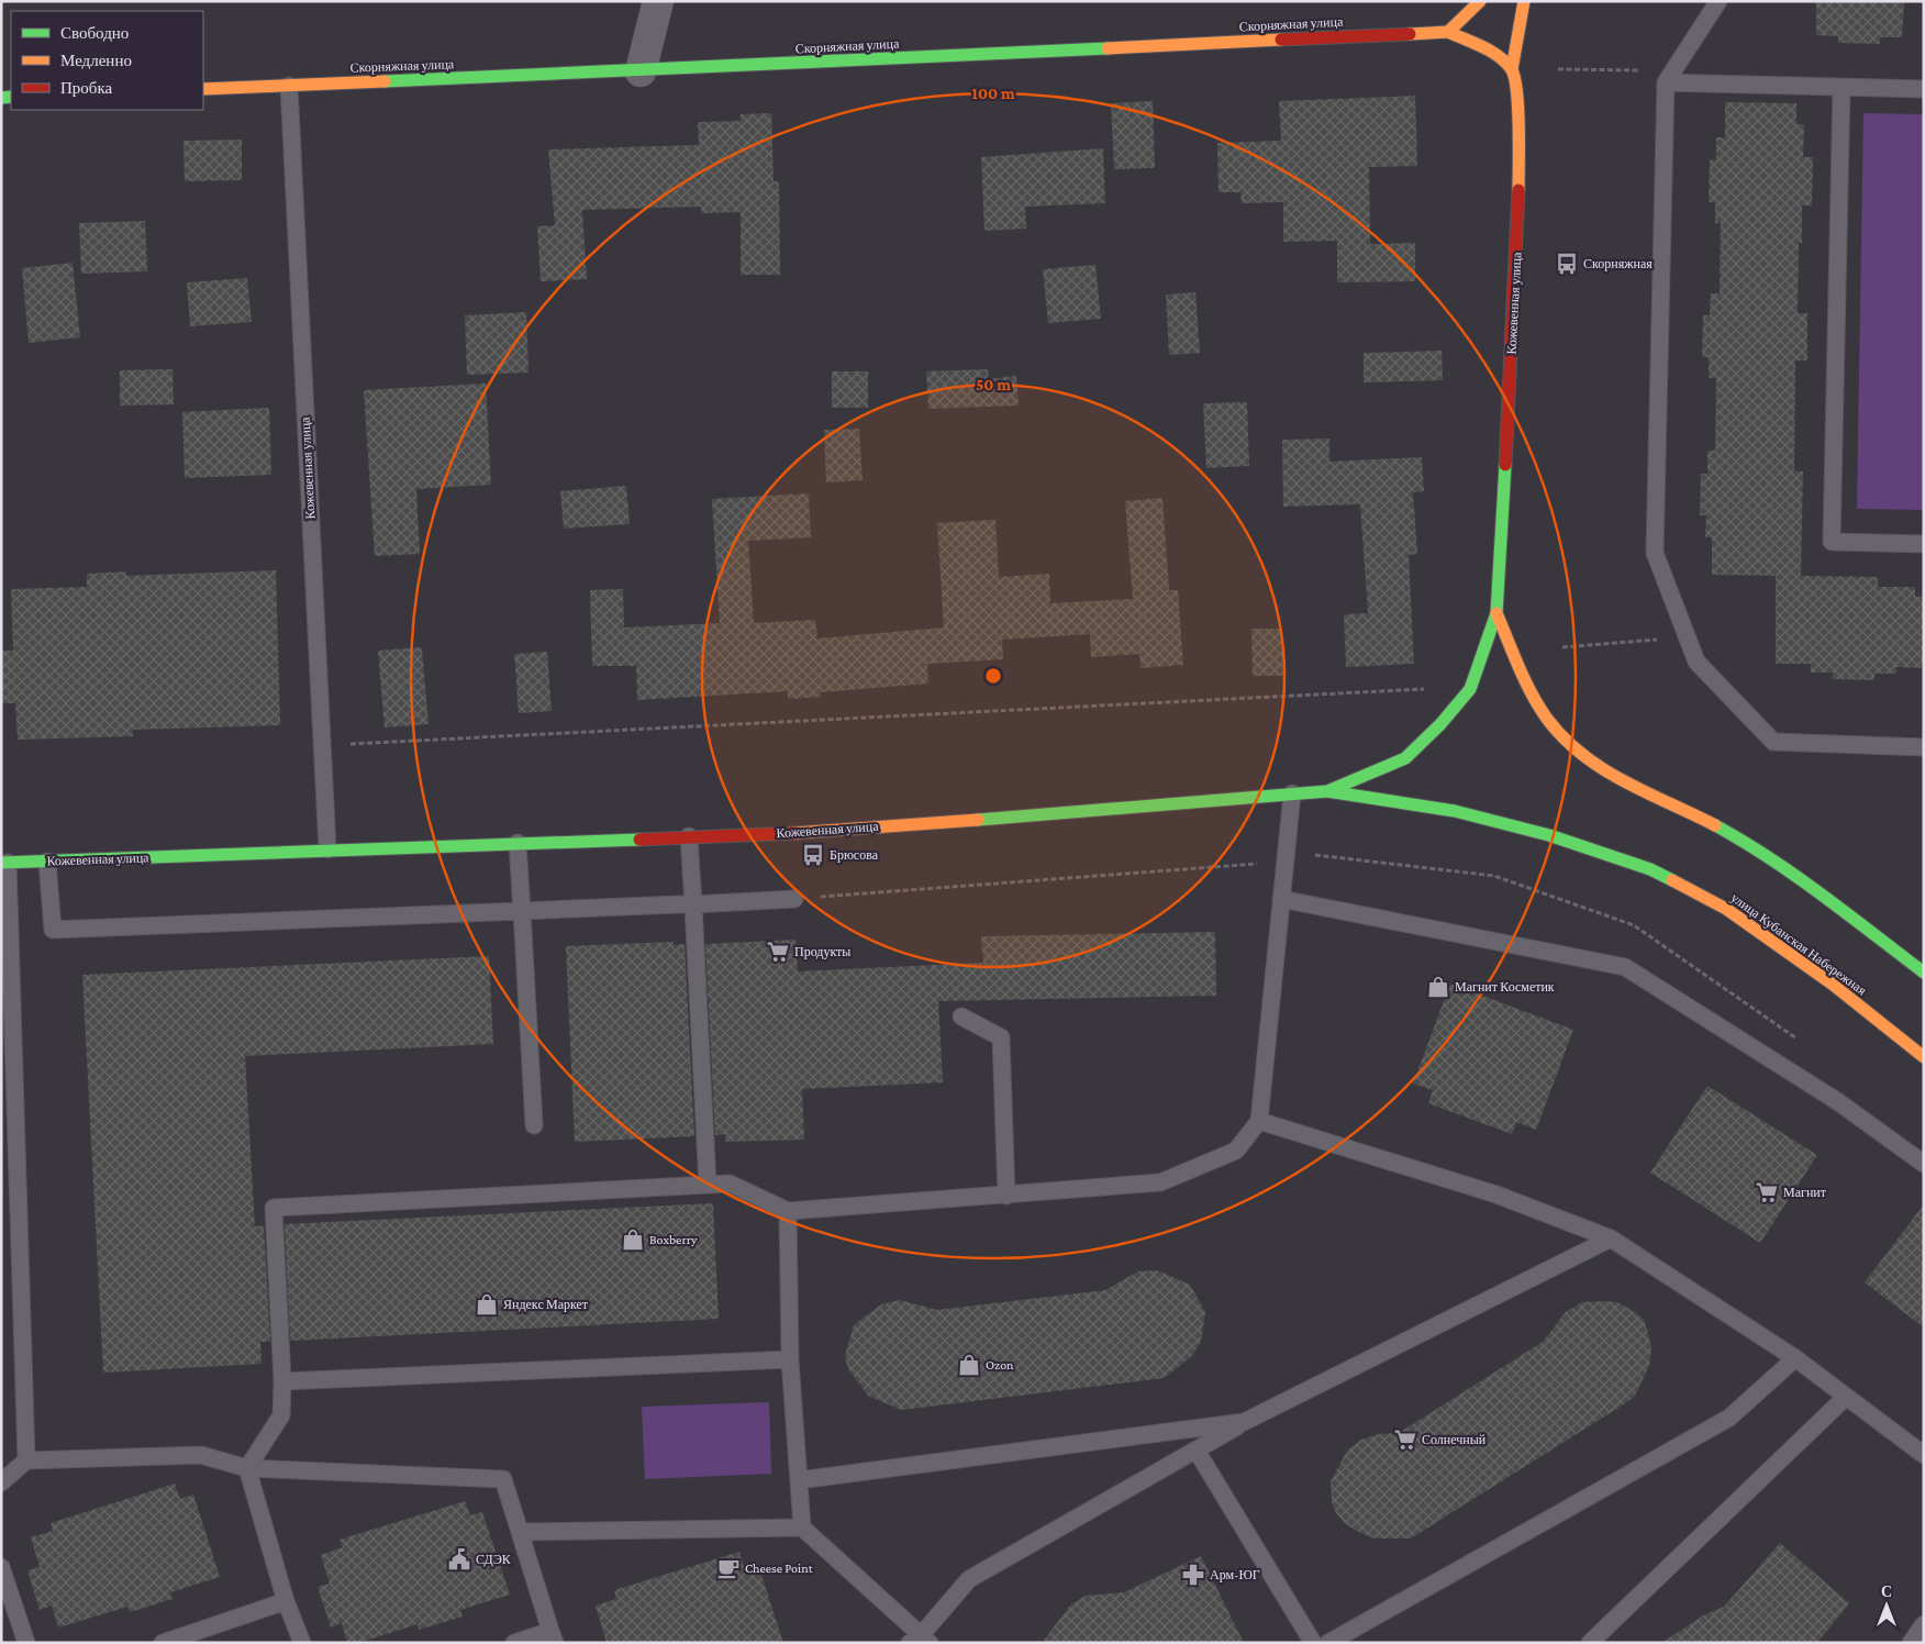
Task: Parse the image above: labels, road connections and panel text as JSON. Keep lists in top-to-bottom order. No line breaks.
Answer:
{"streets":{"main road":["Скорняжная улица","Кожевенная улица","улица Кубанская Набережная"]},"crossings":[["Скорняжная улица","Кожевенная улица"],["Кожевенная улица","улица Кубанская Набережная"]],"places":{"bus stop":["Скорняжная","Брюсова"],"supermarket":["Продукты","Магнит","Солнечный"],"shop":["Магнит Косметик","Boxberry","Яндекс Маркет","Ozon"],"public building":["СДЭК"],"cafe":["Cheese Point"],"pharmacy":["Арм-ЮГ"]},"legend":["Свободно","Медленно","Пробка"],"north":"top","rings":["100 m","50 m"]}
